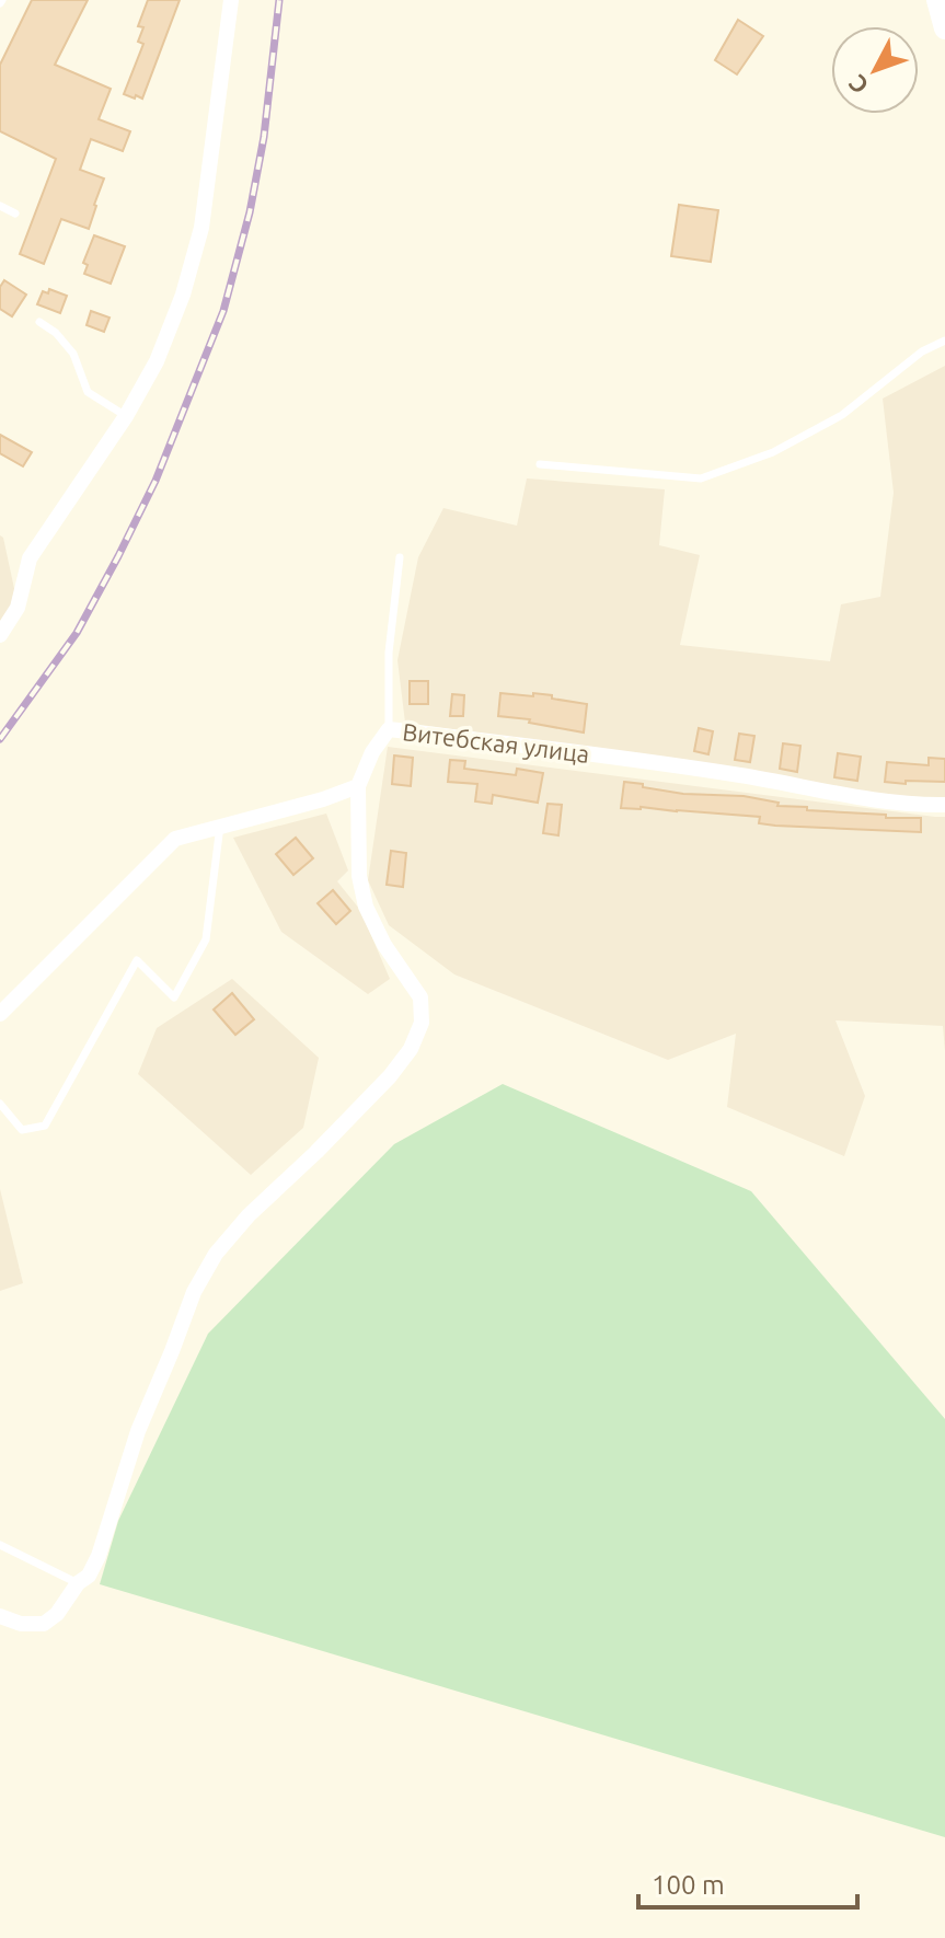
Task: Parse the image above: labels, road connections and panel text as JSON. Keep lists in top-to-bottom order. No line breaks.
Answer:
{"streets":{"street":["Витебская улица"]},"scale_bar":"100 m","north":"bottom left"}
